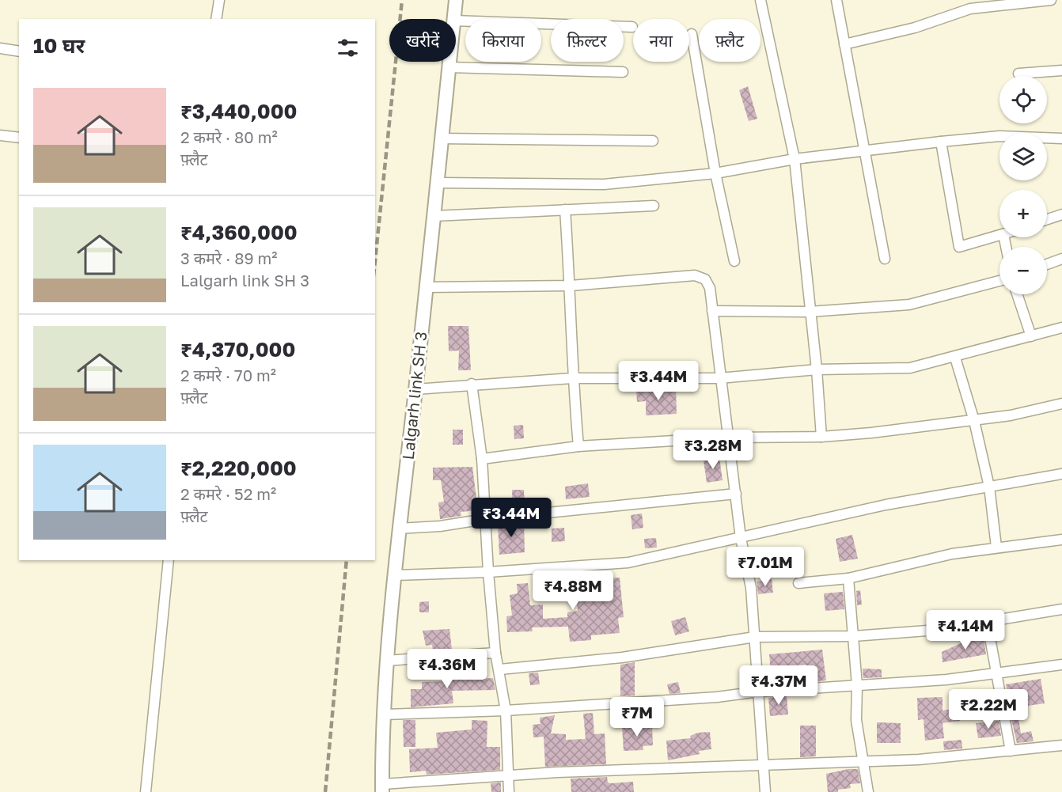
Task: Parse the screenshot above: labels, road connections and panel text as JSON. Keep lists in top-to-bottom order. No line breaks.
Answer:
{"streets":{"street":["Lalgarh link SH 3"]},"page":{"chip":["खरीदें","किराया","फ़िल्टर","नया","फ़्लैट"],"heading":"10 घर","map_buttons":["+","−"],"list":[{"name":"₹3,440,000","note":"2 कमरे · 80 m² · फ़्लैट"},{"name":"₹4,360,000","note":"3 कमरे · 89 m² · Lalgarh link SH 3"},{"name":"₹4,370,000","note":"2 कमरे · 70 m² · फ़्लैट"},{"name":"₹2,220,000","note":"2 कमरे · 52 m² · फ़्लैट"}],"price":["₹3.44M","₹3.28M","₹3.44M","₹7.01M","₹4.88M","₹4.14M","₹4.36M","₹4.37M","₹2.22M","₹7M"]}}
